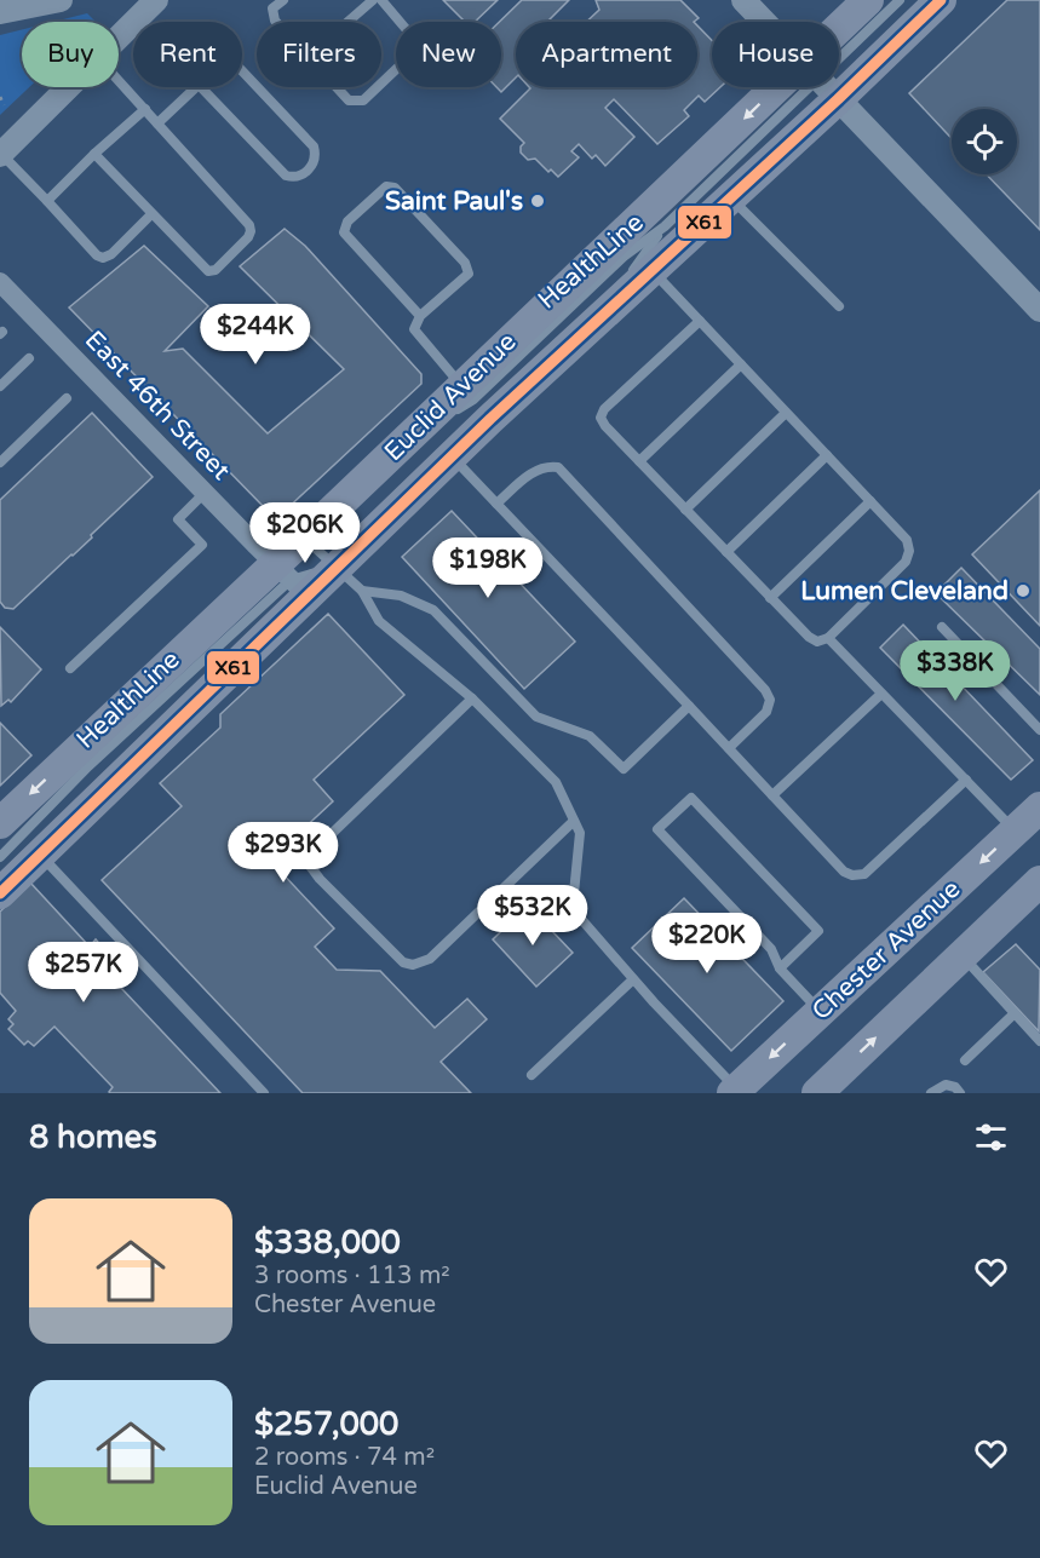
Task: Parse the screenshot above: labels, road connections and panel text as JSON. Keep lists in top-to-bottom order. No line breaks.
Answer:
{"streets":{"main road":["Euclid Avenue","Chester Avenue"],"street":["East 46th Street"],"lane":["HealthLine"]},"crossings":[["HealthLine","Euclid Avenue"],["HealthLine","East 46th Street"],["Euclid Avenue","East 46th Street"]],"places":["Saint Paul's","Lumen Cleveland"],"lines":["transit line X61"],"page":{"chip":["Buy","Rent","Filters","New","Apartment","House"],"price":["$244K","$206K","$198K","$338K","$293K","$532K","$220K","$257K"],"heading":"8 homes","list":[{"name":"$338,000","note":"3 rooms · 113 m² · Chester Avenue"},{"name":"$257,000","note":"2 rooms · 74 m² · Euclid Avenue"}]}}
